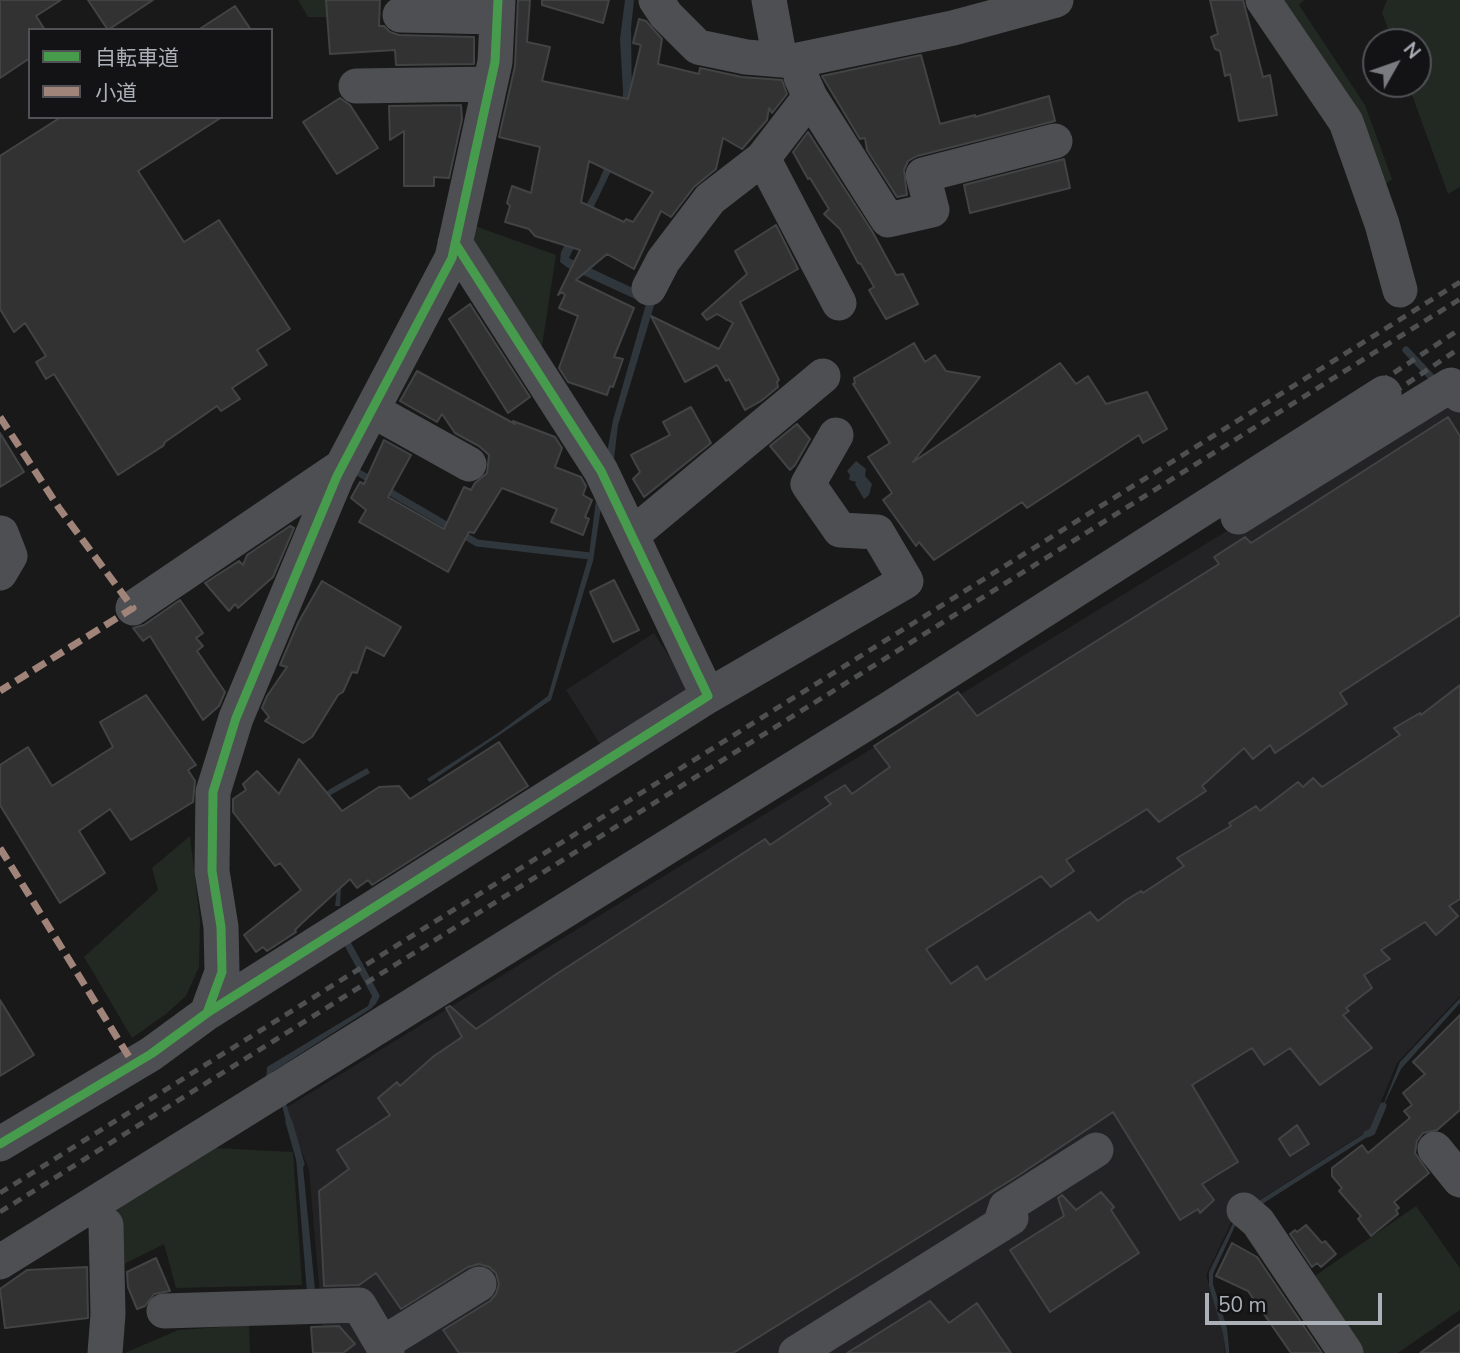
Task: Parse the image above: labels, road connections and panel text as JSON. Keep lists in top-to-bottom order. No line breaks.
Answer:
{"legend":["自転車道","小道"],"scale_bar":"50 m","north":"top right"}
